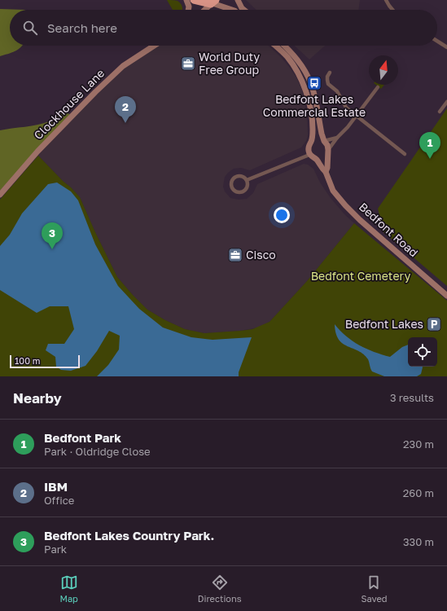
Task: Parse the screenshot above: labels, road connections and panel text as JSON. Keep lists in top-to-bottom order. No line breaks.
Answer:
{"streets":{"street":["Clockhouse Lane","Bedfont Road"]},"parks":["Bedfont Cemetery"],"places":{"office":["World Duty Free Group","Cisco"],"bus stop":["Bedfont Lakes Commercial Estate"],"parking":["Bedfont Lakes"]},"scale_bar":"100 m","north":"top","page":{"search":"Search here","pins":["2","1","3"],"scale":"100 m","heading":["Nearby","3 results"],"list":[{"mark":"1","name":"Bedfont Park","note":"Park · Oldridge Close","value":"230 m"},{"mark":"2","name":"IBM","note":"Office","value":"260 m"},{"mark":"3","name":"Bedfont Lakes Country Park.","note":"Park","value":"330 m"}],"nav":["Map","Directions","Saved"]}}
